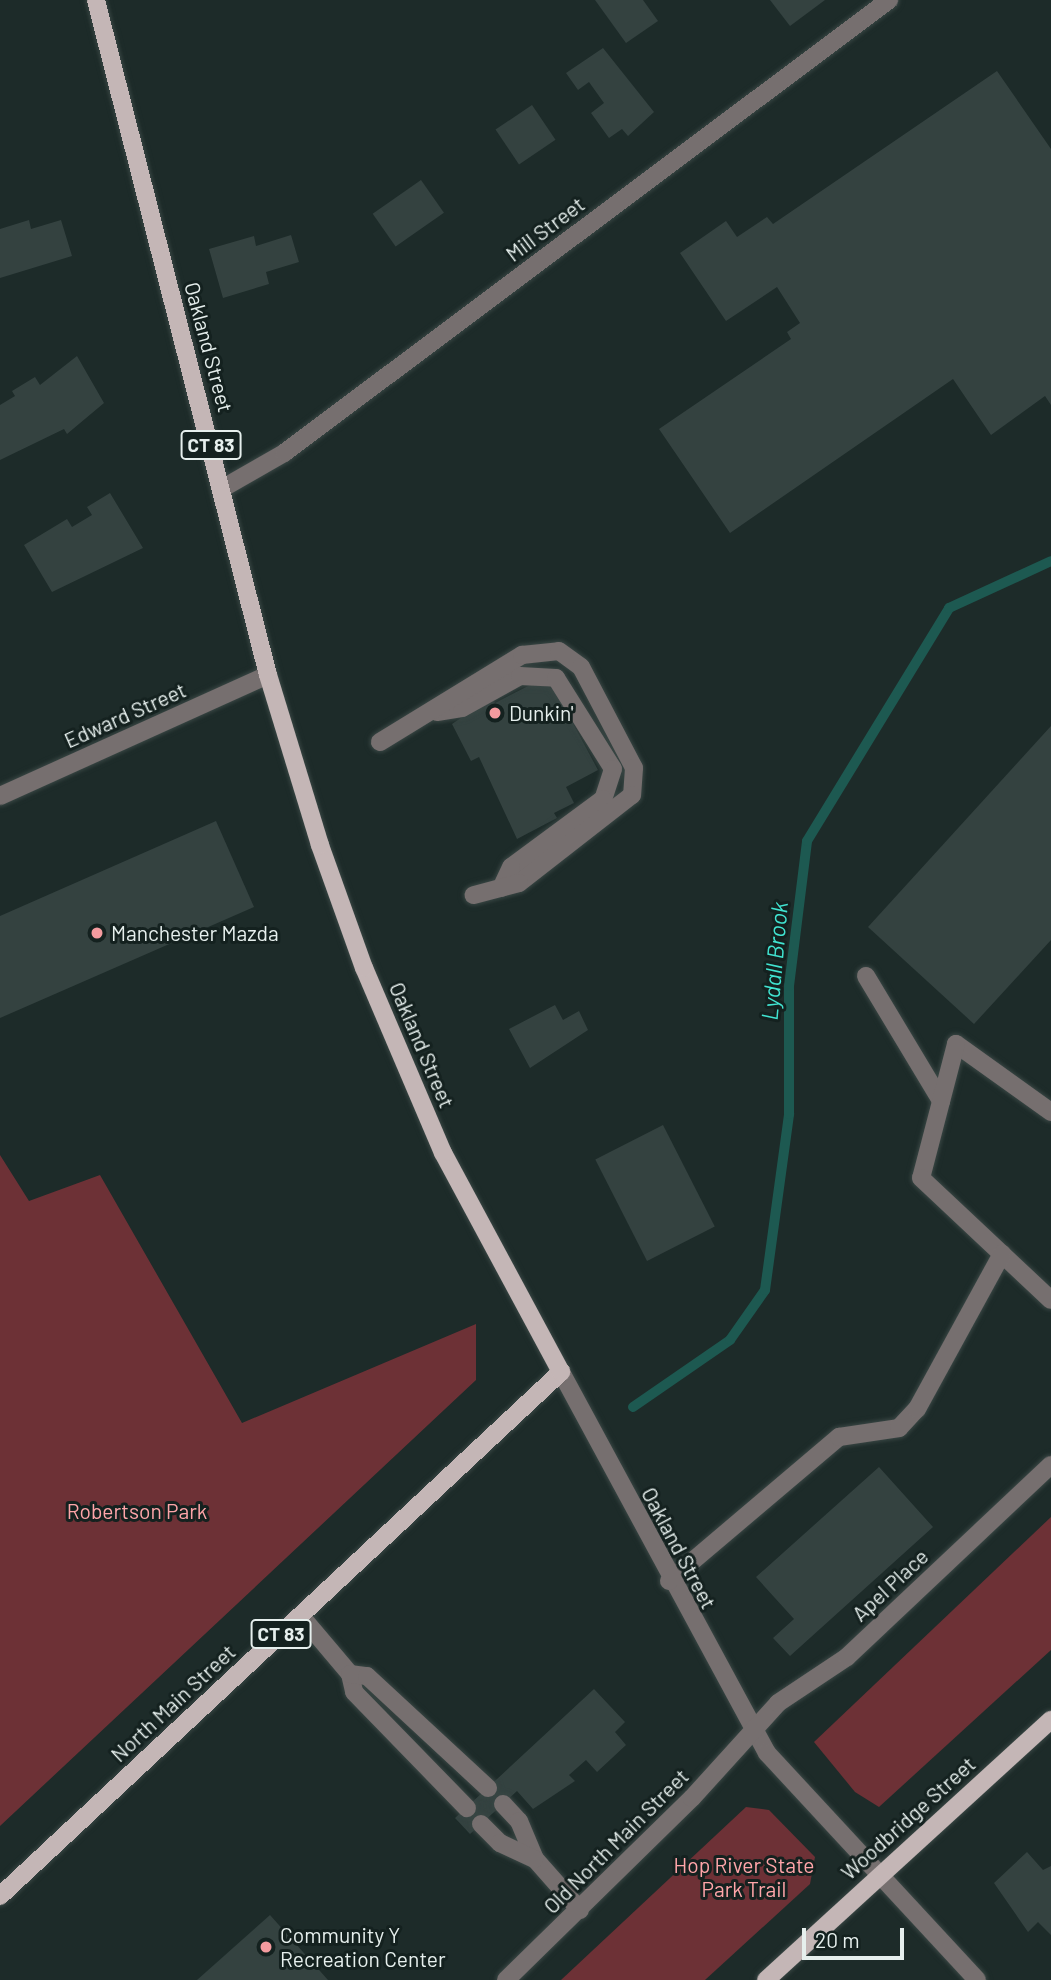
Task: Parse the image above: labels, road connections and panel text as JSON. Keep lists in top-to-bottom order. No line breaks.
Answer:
{"streets":{"main road":["Oakland Street","CT 83","North Main Street","Woodbridge Street"],"street":["Mill Street","Edward Street","Apel Place","Old North Main Street"]},"crossings":[["Mill Street","Oakland Street"],["Oakland Street","Edward Street"],["Oakland Street","Apel Place"],["Oakland Street","North Main Street"],["Oakland Street","Woodbridge Street"],["Oakland Street","Old North Main Street"],["Apel Place","Old North Main Street"]],"water":["Lydall Brook"],"parks":["Robertson Park","Hop River State Park Trail"],"places":["Dunkin'","Manchester Mazda","Community Y Recreation Center"],"scale_bar":"20 m"}
